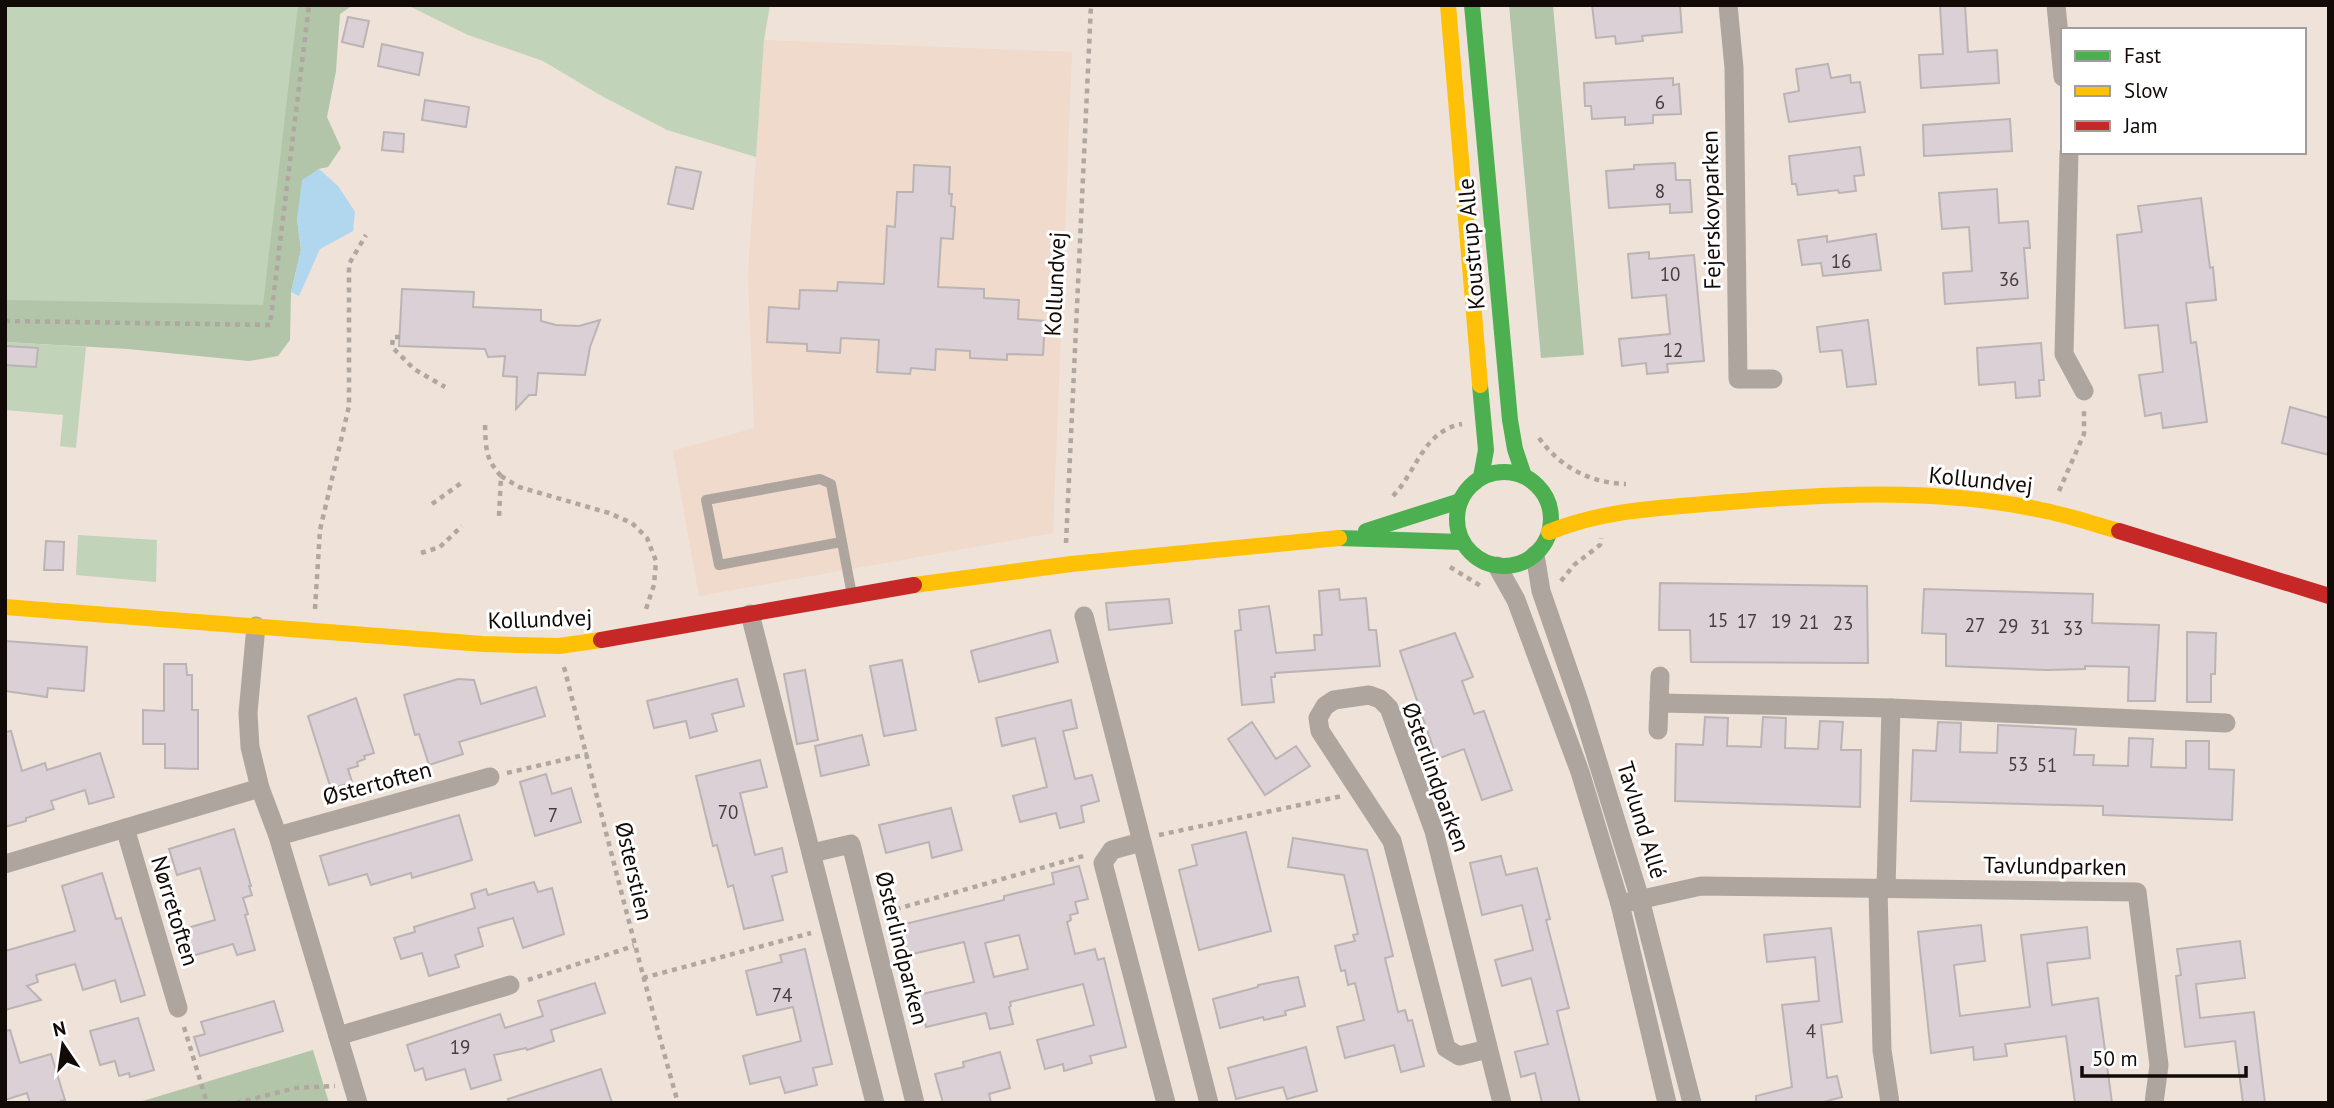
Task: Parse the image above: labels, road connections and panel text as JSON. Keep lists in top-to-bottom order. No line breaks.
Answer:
{"streets":{"street":["Fejerskovparken","Koustrup Alle","Kollundvej","Østerlindparken","Østertoften","Tavlund Allé","Tavlundparken","Nørretoften"],"path":["Østerstien"]},"crossings":[["Koustrup Alle","Kollundvej"],["Koustrup Alle","Tavlund Allé"],["Kollundvej","Tavlund Allé"],["Kollundvej","Østerstien"],["Tavlund Allé","Tavlundparken"]],"house_numbers":["6","8","16","10","36","12","15","17","19","21","23","27","29","31","33","53","51","70","7","74","4","19"],"legend":["Fast","Slow","Jam"],"scale_bar":"50 m","north":"top"}
